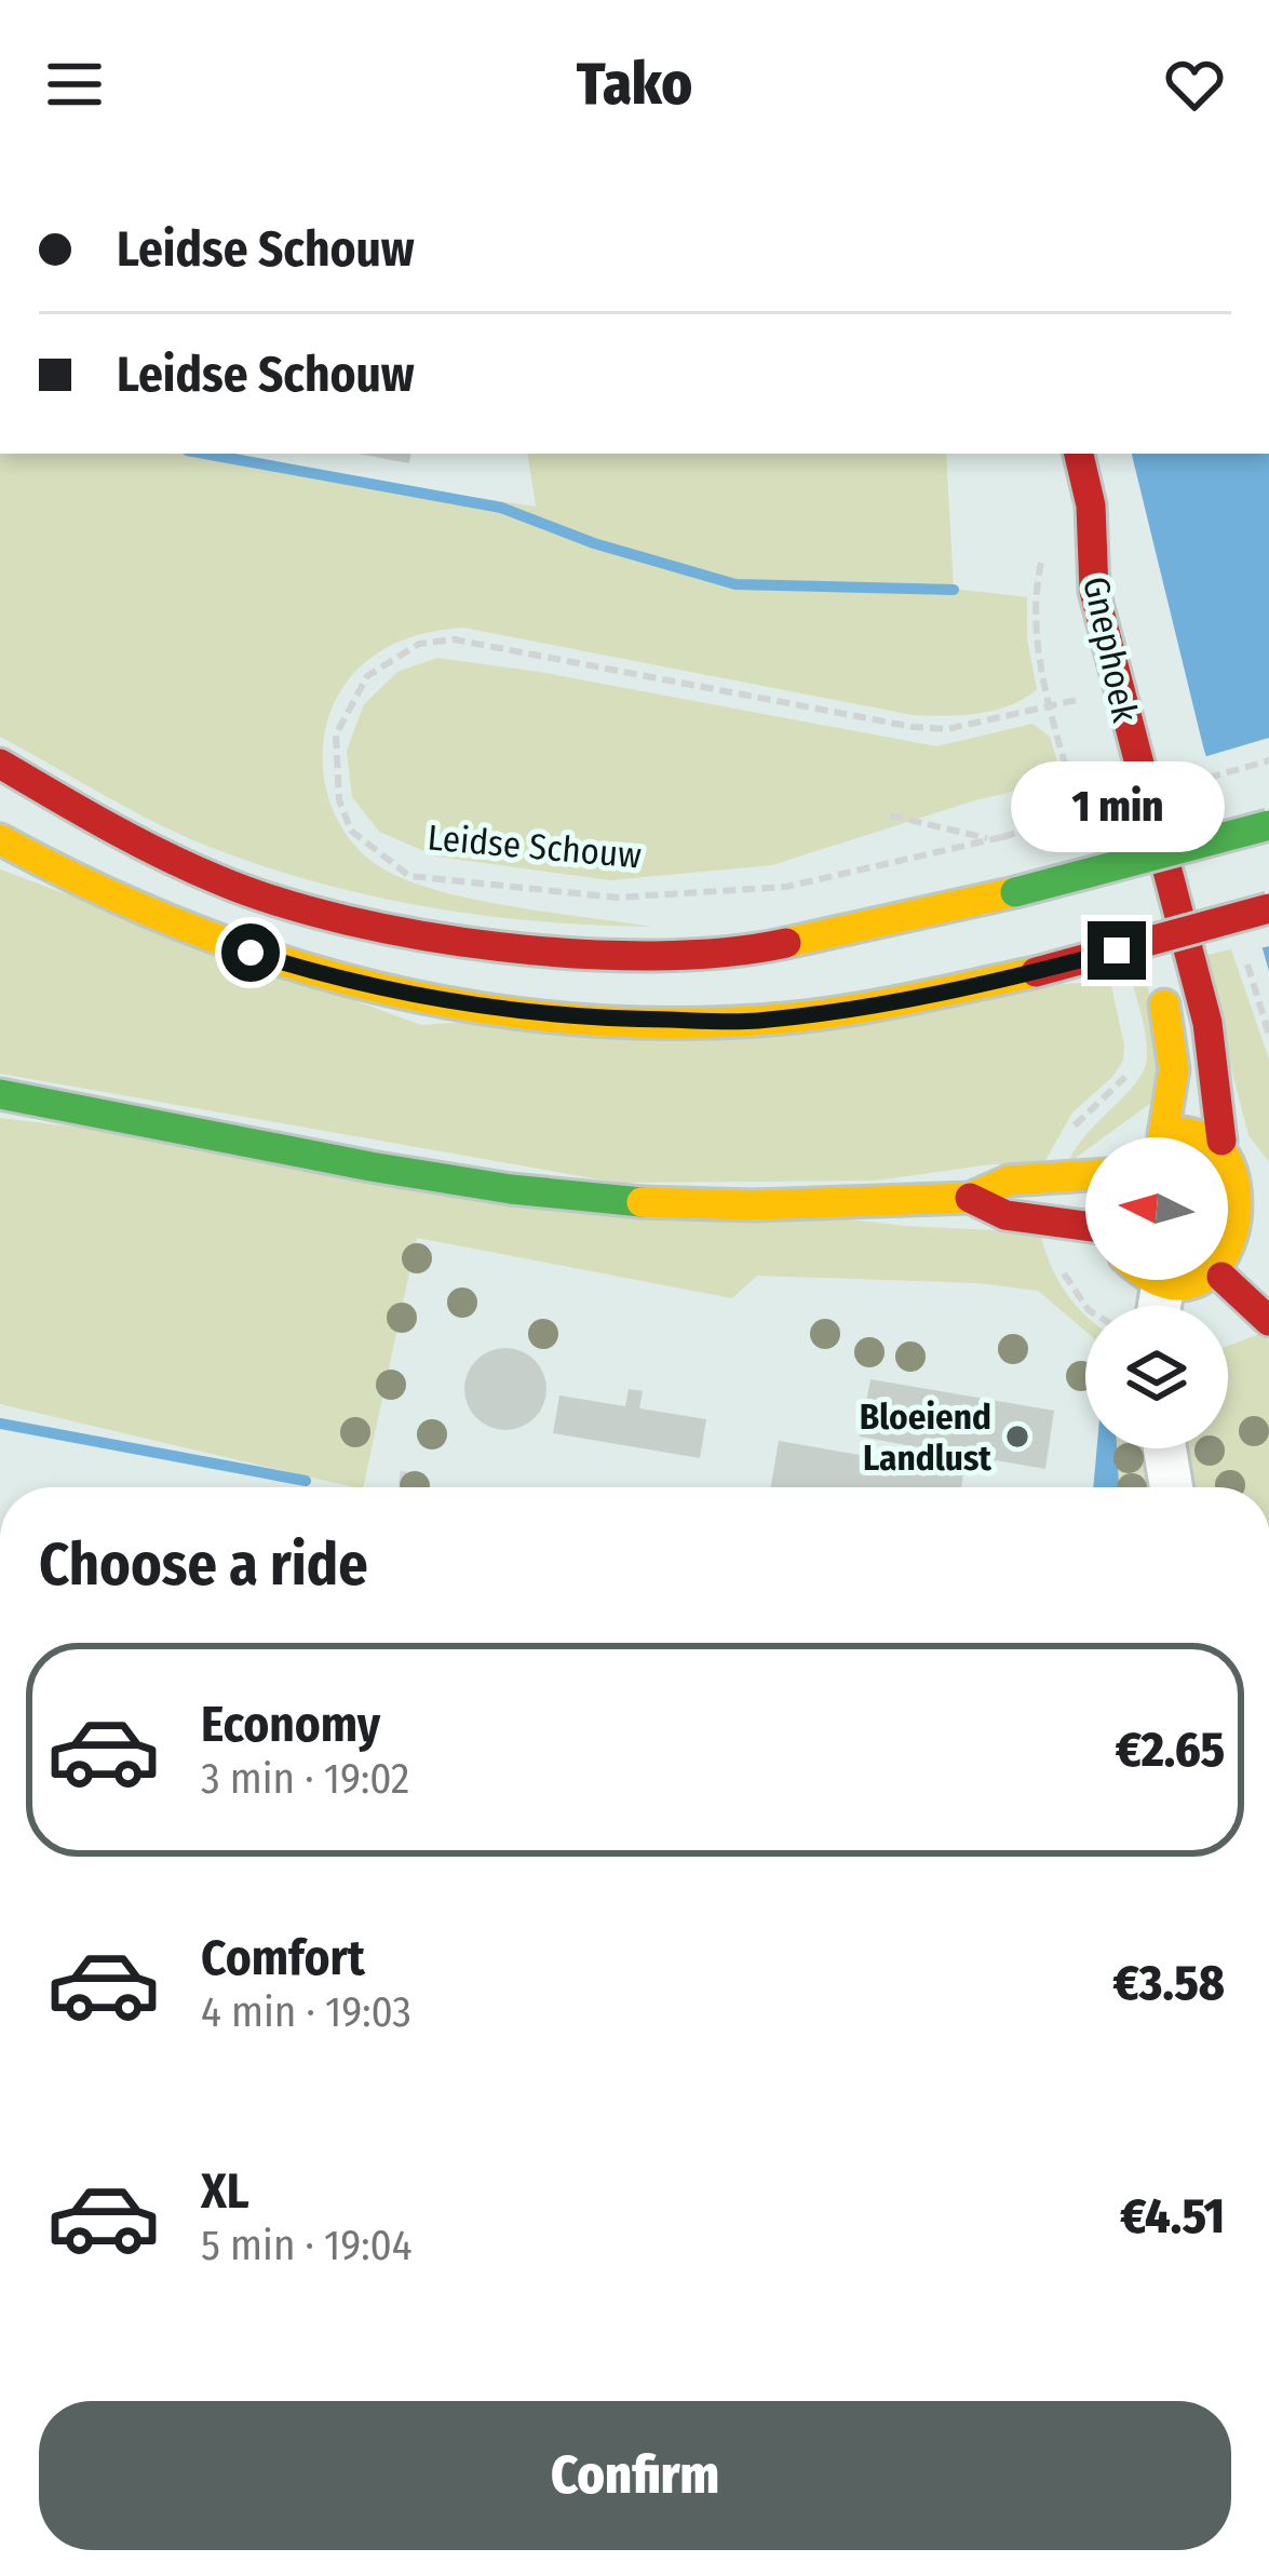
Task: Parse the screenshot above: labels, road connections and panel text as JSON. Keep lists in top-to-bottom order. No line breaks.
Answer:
{"streets":{"street":["Gnephoek"],"path":["Leidse Schouw"]},"crossings":[["Gnephoek","Leidse Schouw"]],"places":["Bloeiend Landlust"],"north":"left","page":{"header":"Tako","banner":["Leidse Schouw","Leidse Schouw"],"bubble":"1 min","heading":"Choose a ride","list":[{"name":"Economy","note":"3 min · 19:02","value":"€2.65"},{"name":"Comfort","note":"4 min · 19:03","value":"€3.58"},{"name":"XL","note":"5 min · 19:04","value":"€4.51"}],"buttons":"Confirm"}}
